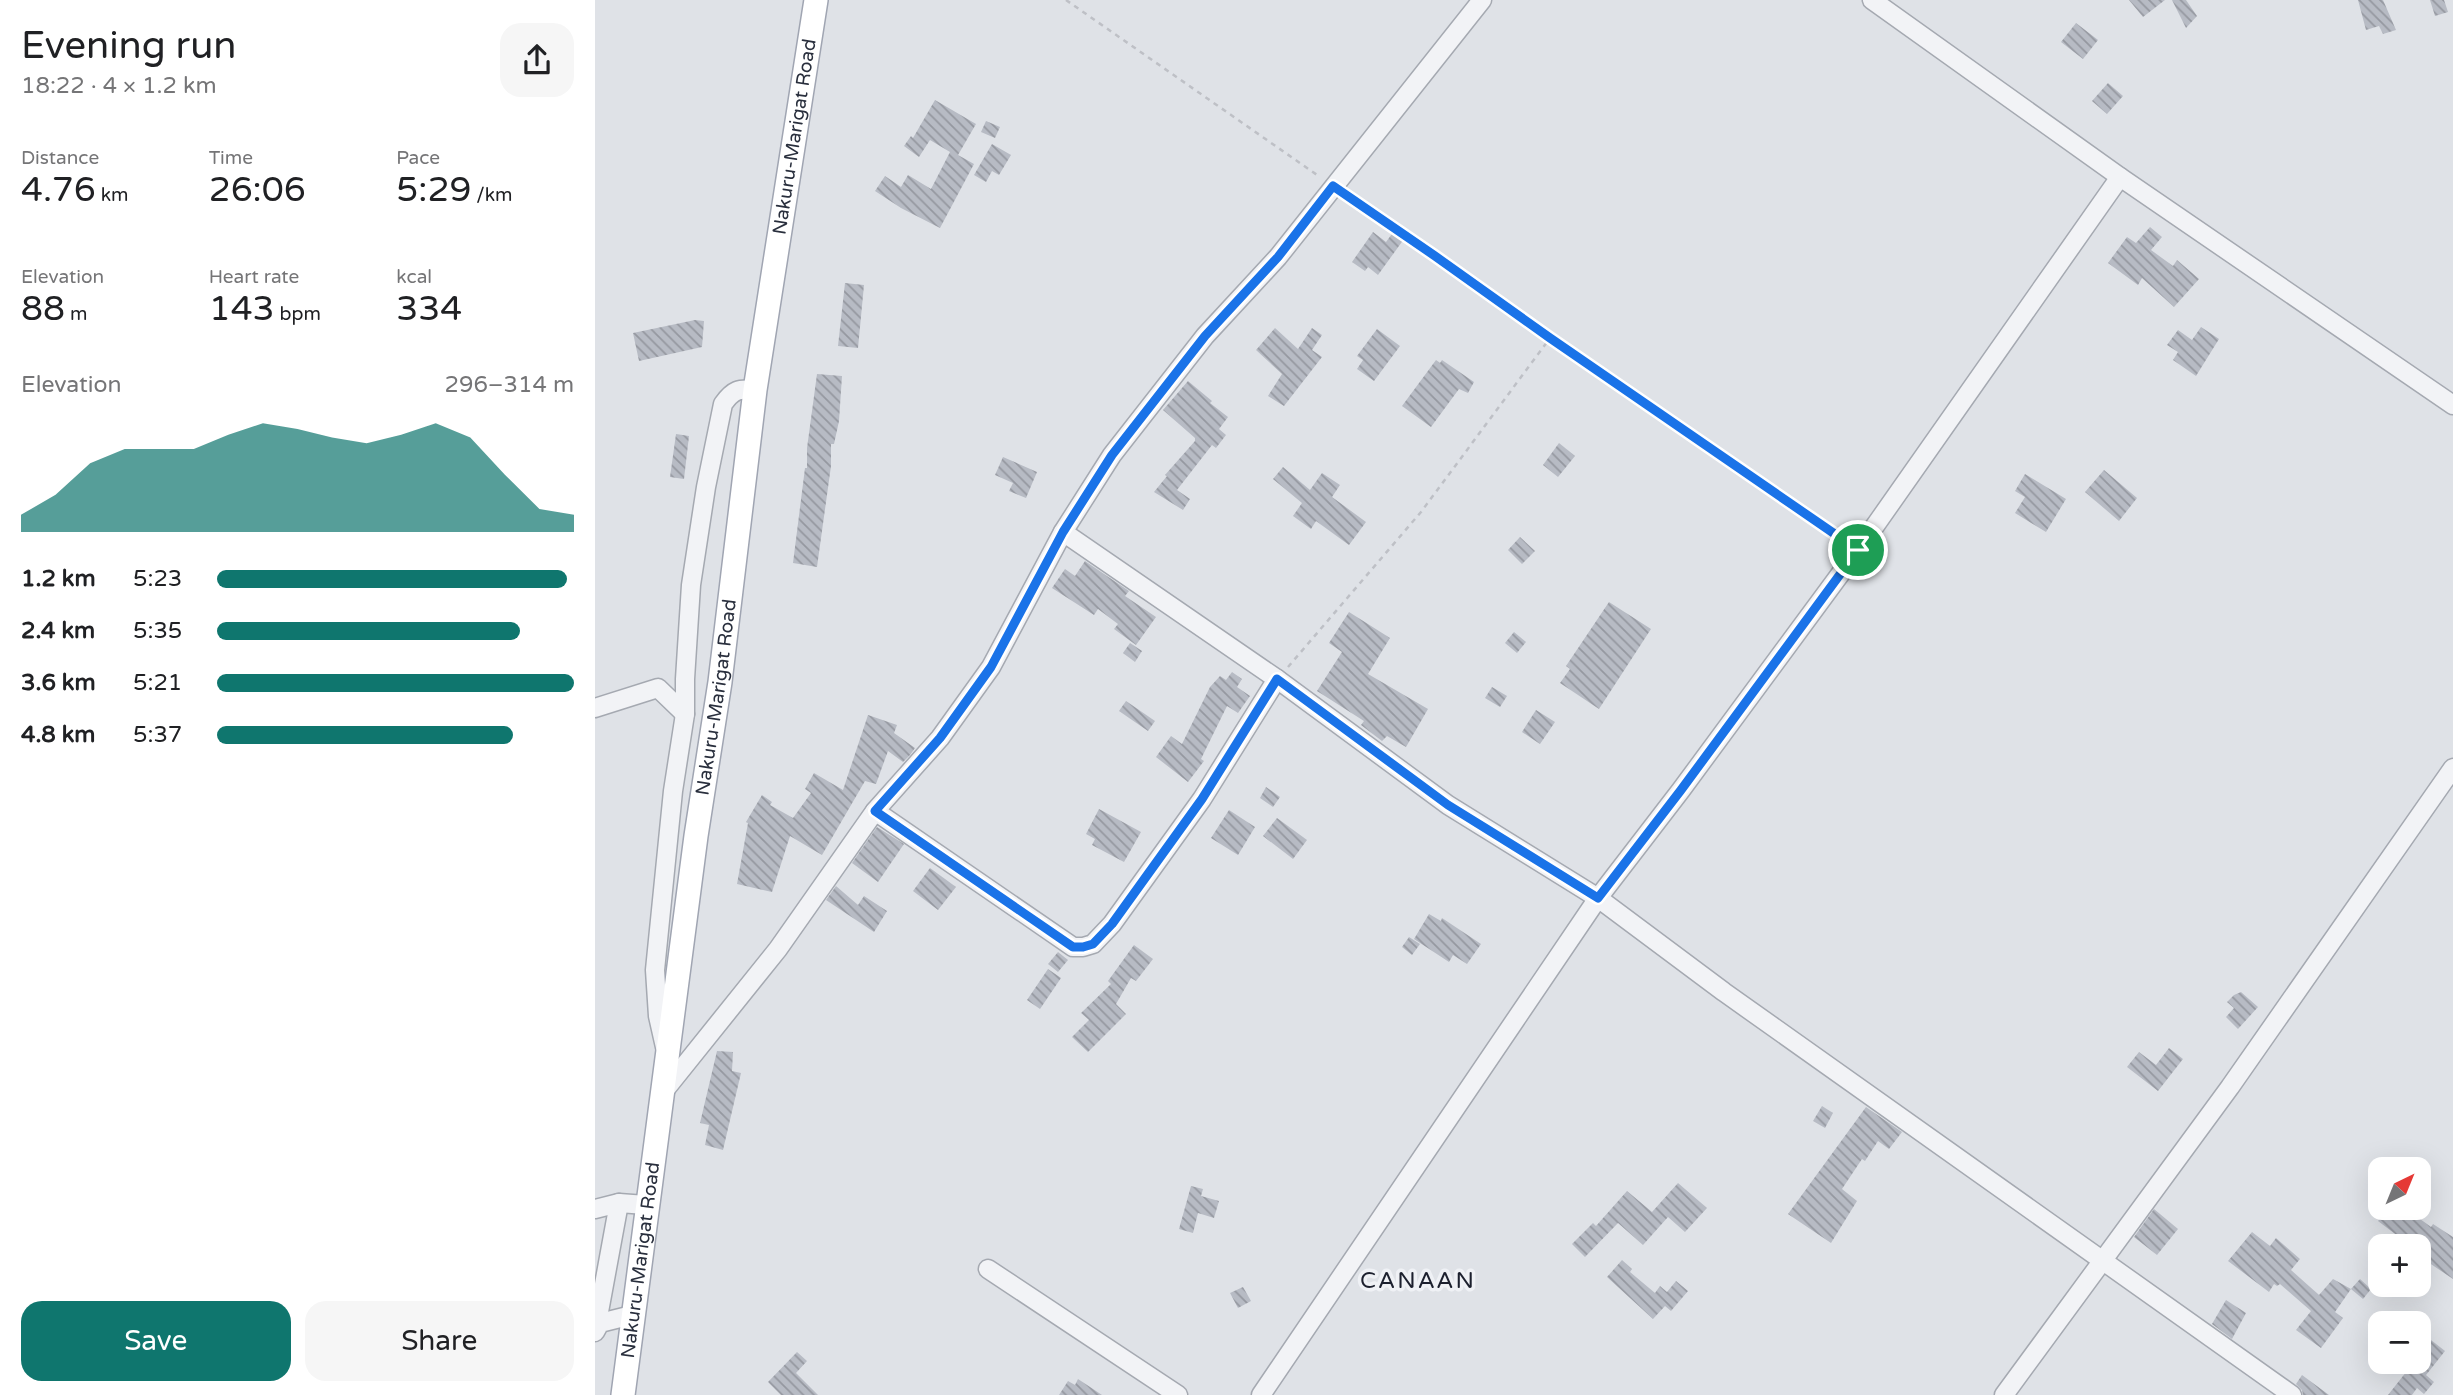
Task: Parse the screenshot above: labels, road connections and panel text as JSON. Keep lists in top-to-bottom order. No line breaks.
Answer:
{"streets":{"main road":["Nakuru-Marigat Road"]},"districts":["CANAAN"],"north":"top right","page":{"heading":["Evening run","18:22 · 4 × 1.2 km"],"stats":[["Distance","4.76 km"],["Time","26:06"],["Pace","5:29 /km"],["Elevation","88 m"],["Heart rate","143 bpm"],["kcal","334"]],"chart":["Elevation","296–314 m"],"list":[{"name":"1.2 km","note":"5:23"},{"name":"2.4 km","note":"5:35"},{"name":"3.6 km","note":"5:21"},{"name":"4.8 km","note":"5:37"}],"map_buttons":["+","−"],"buttons":["Save","Share"]}}
